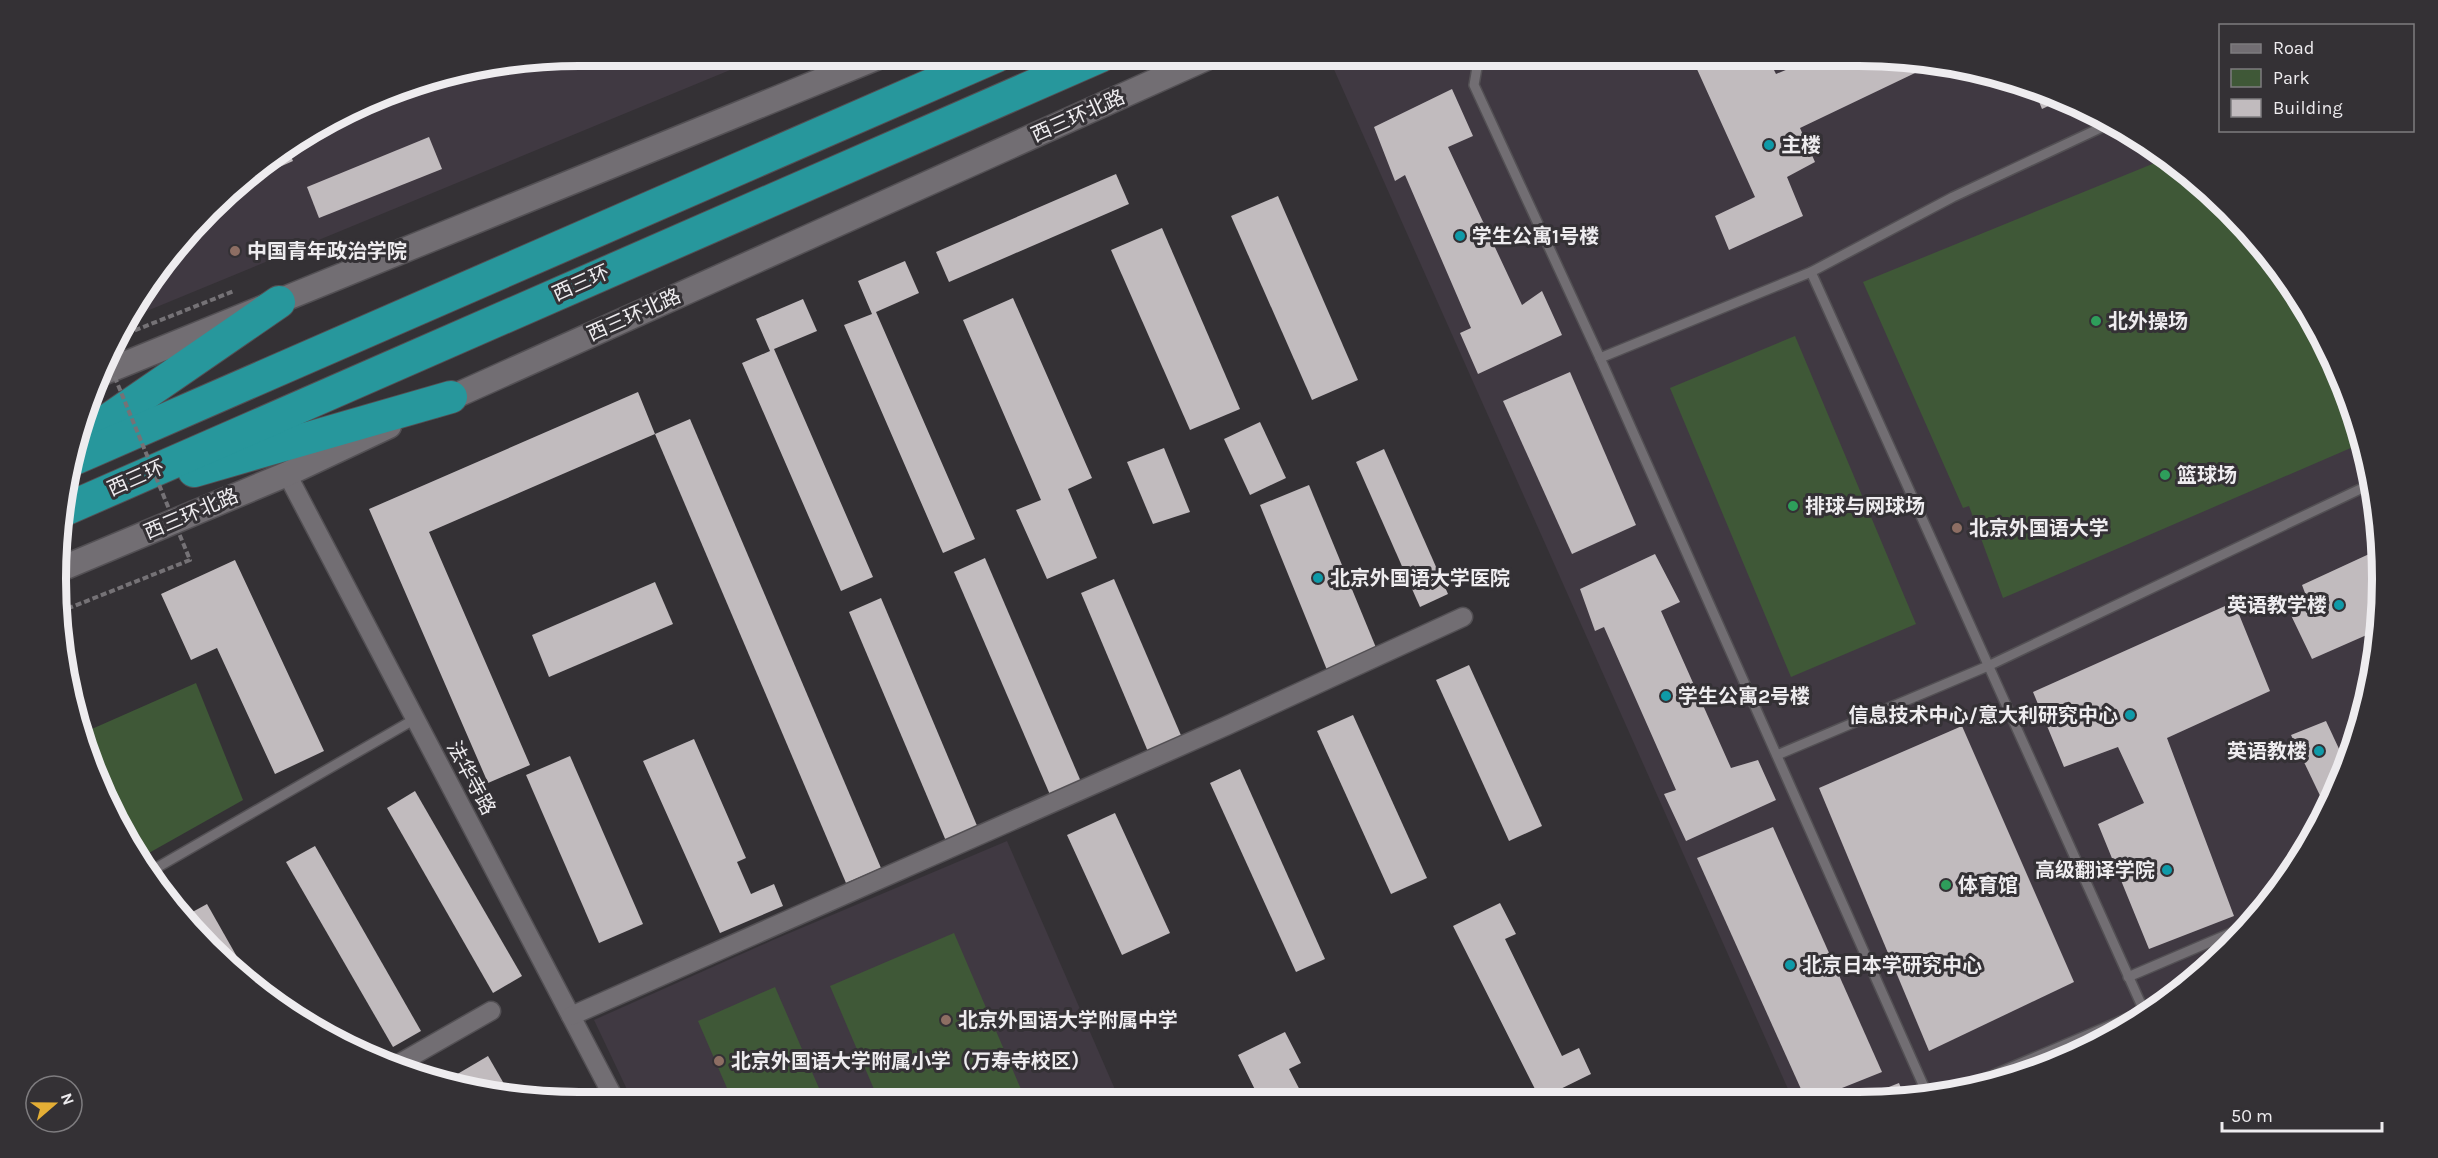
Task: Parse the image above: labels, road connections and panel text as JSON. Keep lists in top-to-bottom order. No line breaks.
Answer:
{"streets":{"highway":["西三环"],"street":["西三环北路","法华寺路"]},"crossings":[["西三环北路","法华寺路"]],"places":["主楼","学生公寓1号楼","中国青年政治学院","北外操场","篮球场","排球与网球场","北京外国语大学","北京外国语大学医院","英语教学楼","学生公寓2号楼","信息技术中心/意大利研究中心","英语教楼","高级翻译学院","体育馆","北京日本学研究中心","北京外国语大学附属中学","北京外国语大学附属小学（万寿寺校区）"],"legend":["Road","Park","Building"],"scale_bar":"50 m","north":"right"}
